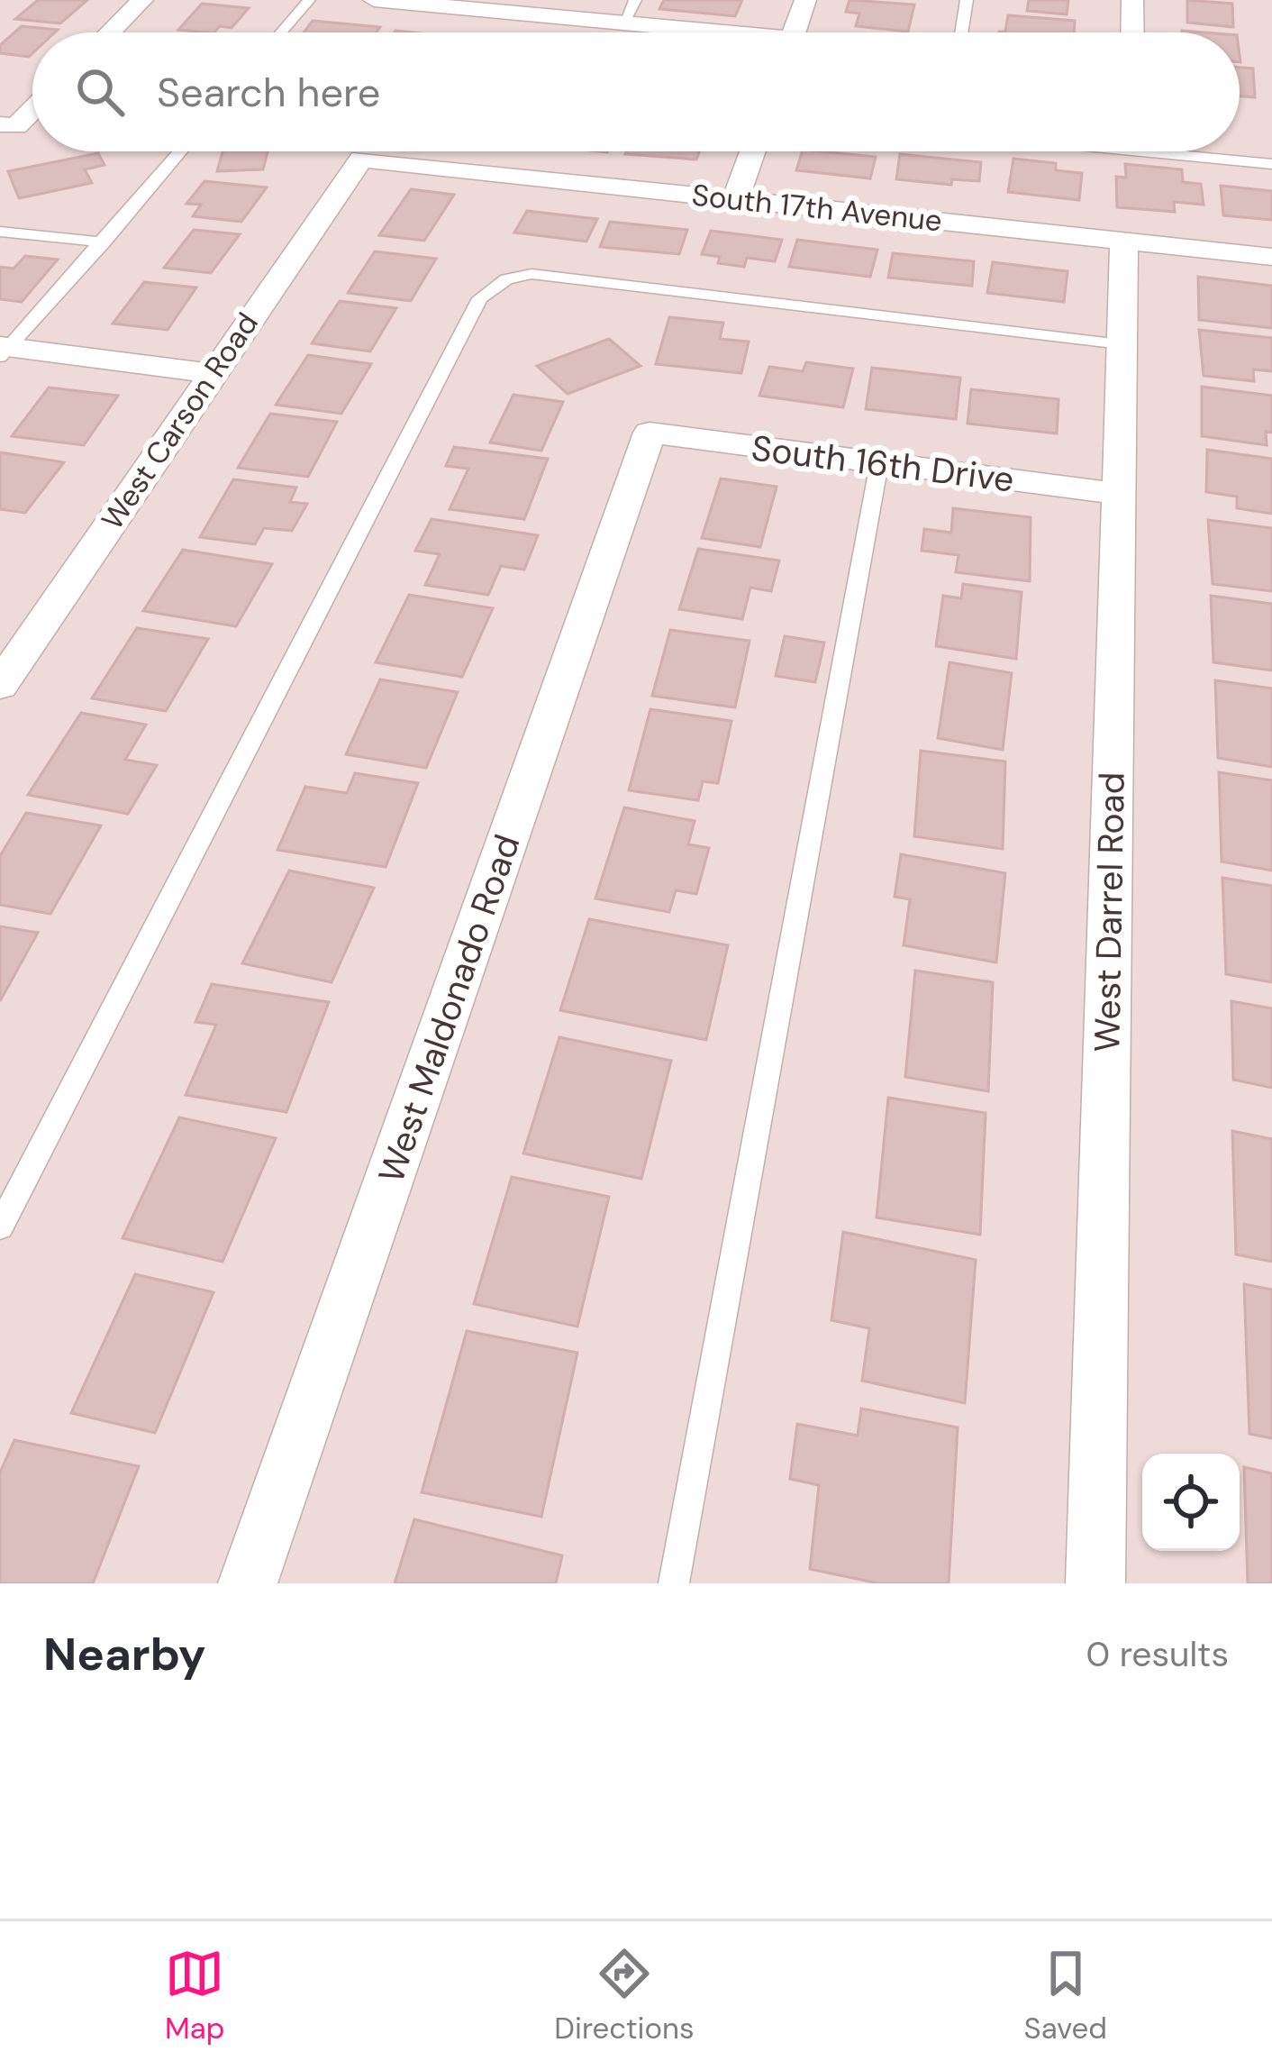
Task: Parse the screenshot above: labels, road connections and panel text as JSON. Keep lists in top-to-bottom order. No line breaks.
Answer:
{"streets":{"street":["South 17th Avenue","West Carson Road","South 16th Drive","West Darrel Road","West Maldonado Road"]},"crossings":[["South 17th Avenue","West Carson Road"],["South 17th Avenue","West Darrel Road"],["South 16th Drive","West Darrel Road"],["South 16th Drive","West Maldonado Road"]],"page":{"search":"Search here","heading":["Nearby","0 results"],"nav":["Map","Directions","Saved"]}}
